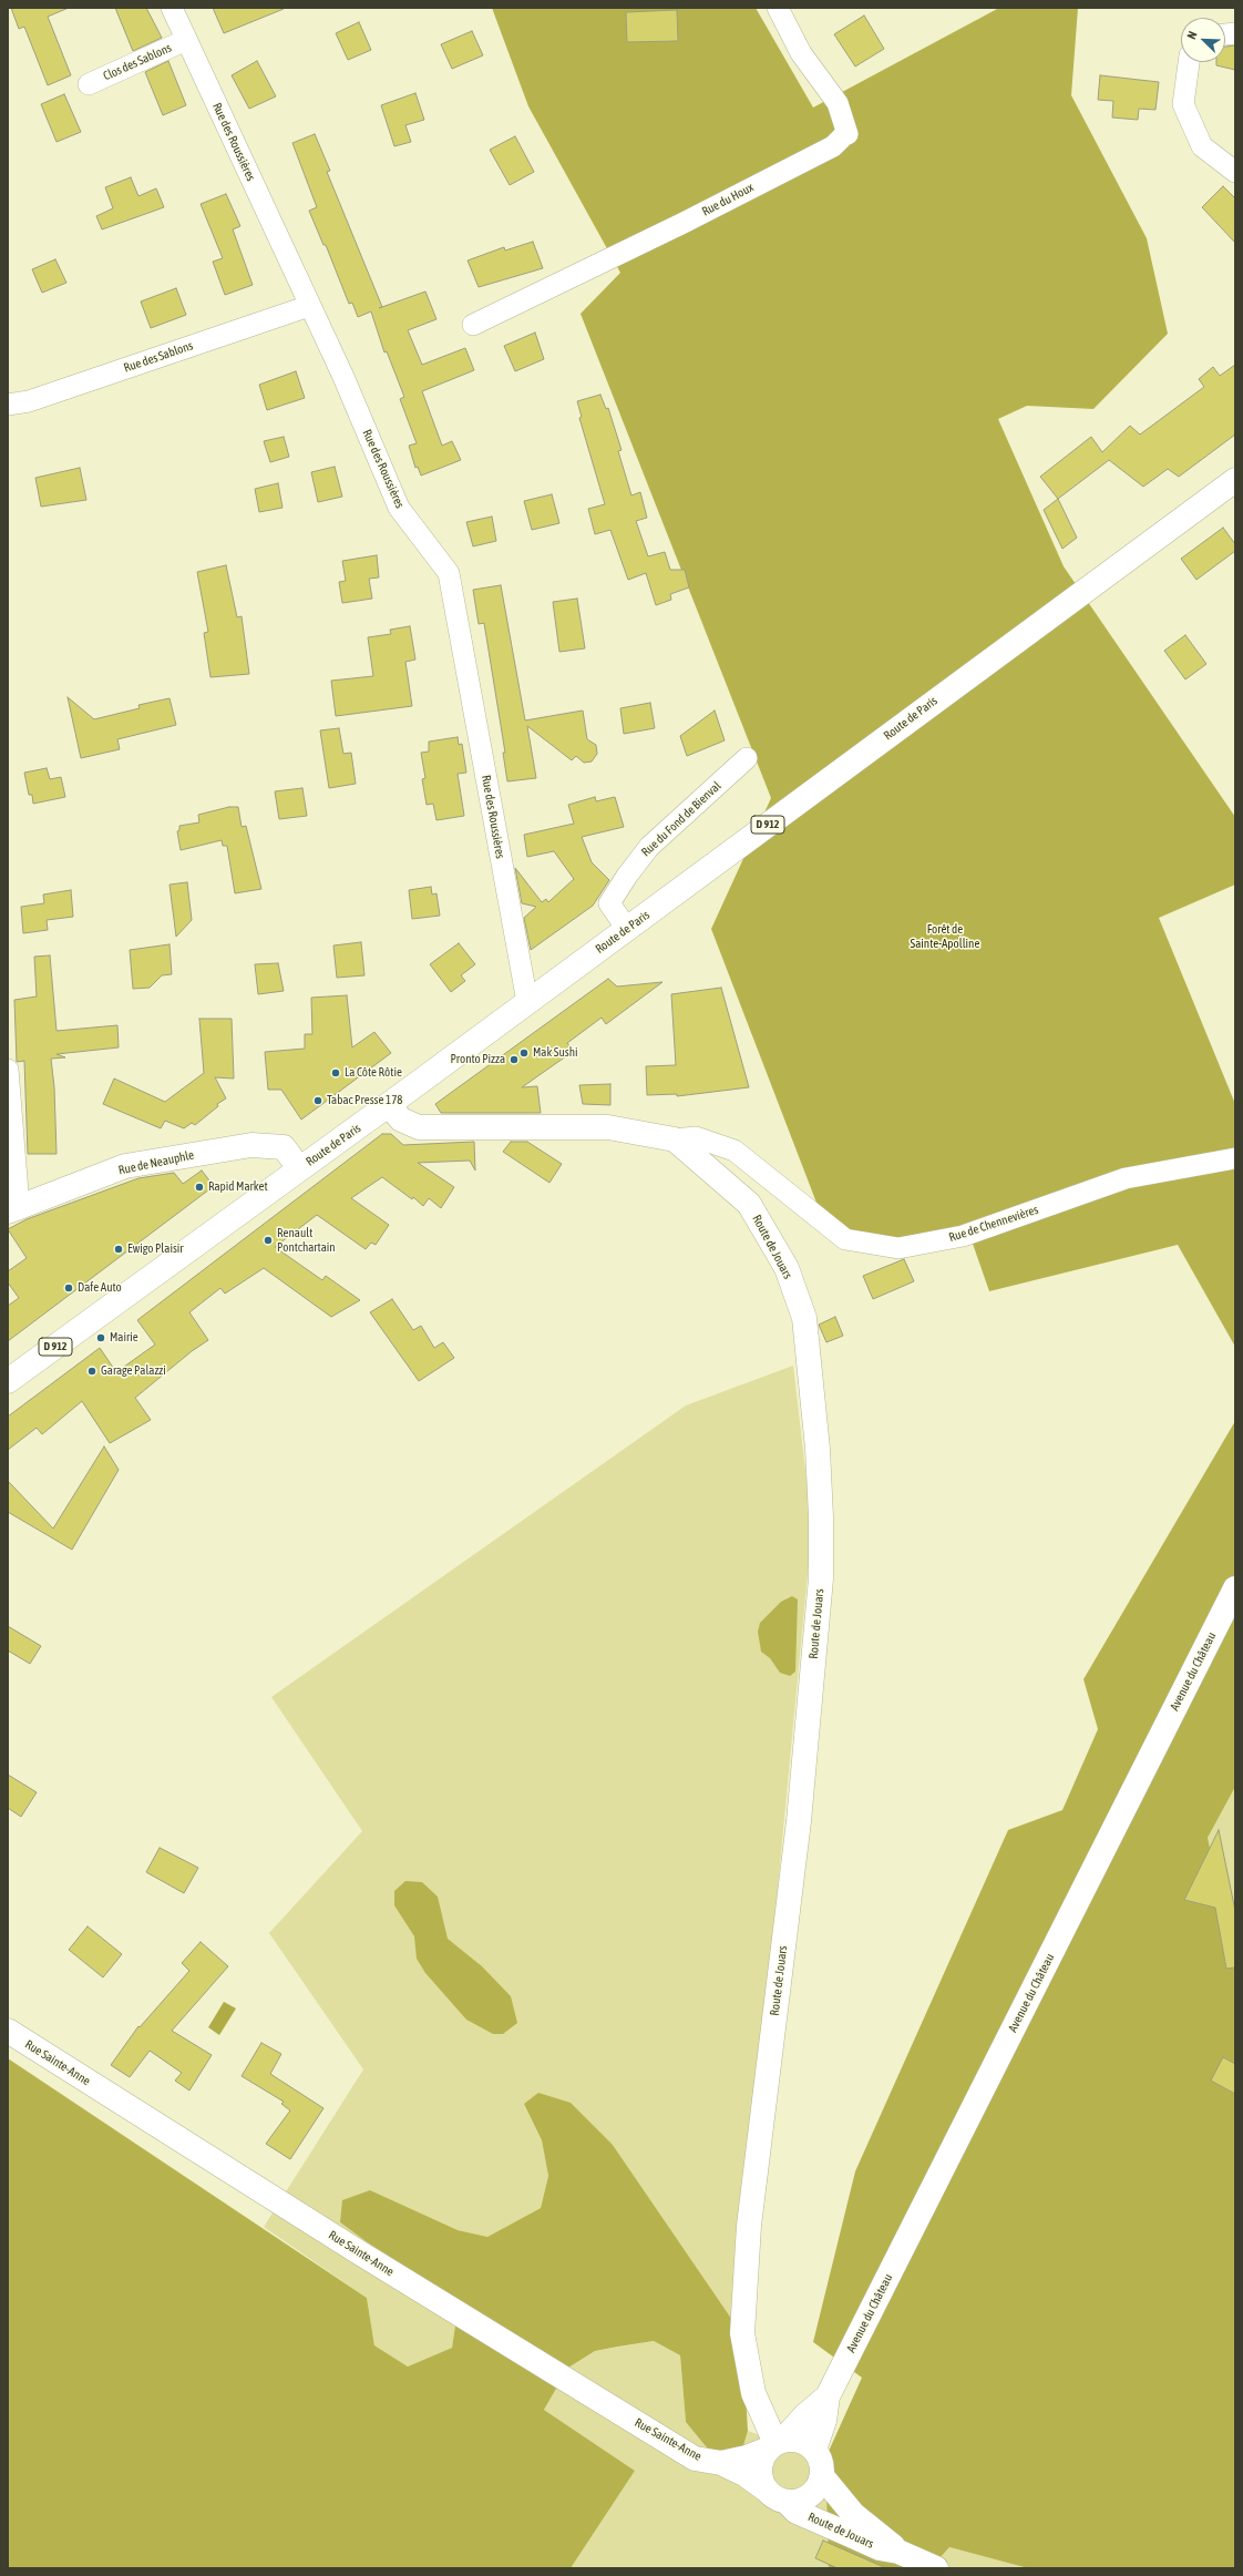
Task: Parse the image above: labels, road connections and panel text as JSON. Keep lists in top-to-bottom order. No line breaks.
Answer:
{"streets":{"main road":["Route de Paris","D 912","Rue de Neauphle","Route de Jouars","Avenue du Château","Rue Sainte-Anne"],"street":["Clos des Sablons","Rue des Roussières","Rue du Houx","Rue des Sablons","Rue du Fond de Bienval","Rue de Chennevières"]},"crossings":[["Clos des Sablons","Rue des Roussières"],["Rue des Roussières","Rue des Sablons"],["Rue des Roussières","Route de Paris"],["Route de Paris","Rue du Fond de Bienval"],["Route de Paris","Rue de Neauphle"],["Rue de Chennevières","Route de Jouars"],["Route de Jouars","Avenue du Château"],["Route de Jouars","Rue Sainte-Anne"],["Avenue du Château","Rue Sainte-Anne"]],"parks":["Forêt de Sainte-Apolline"],"places":["Mak Sushi","Pronto Pizza","La Côte Rôtie","Tabac Presse 178","Rapid Market","Renault Pontchartain","Ewigo Plaisir","Dafe Auto","Mairie","Garage Palazzi"],"north":"top left"}
